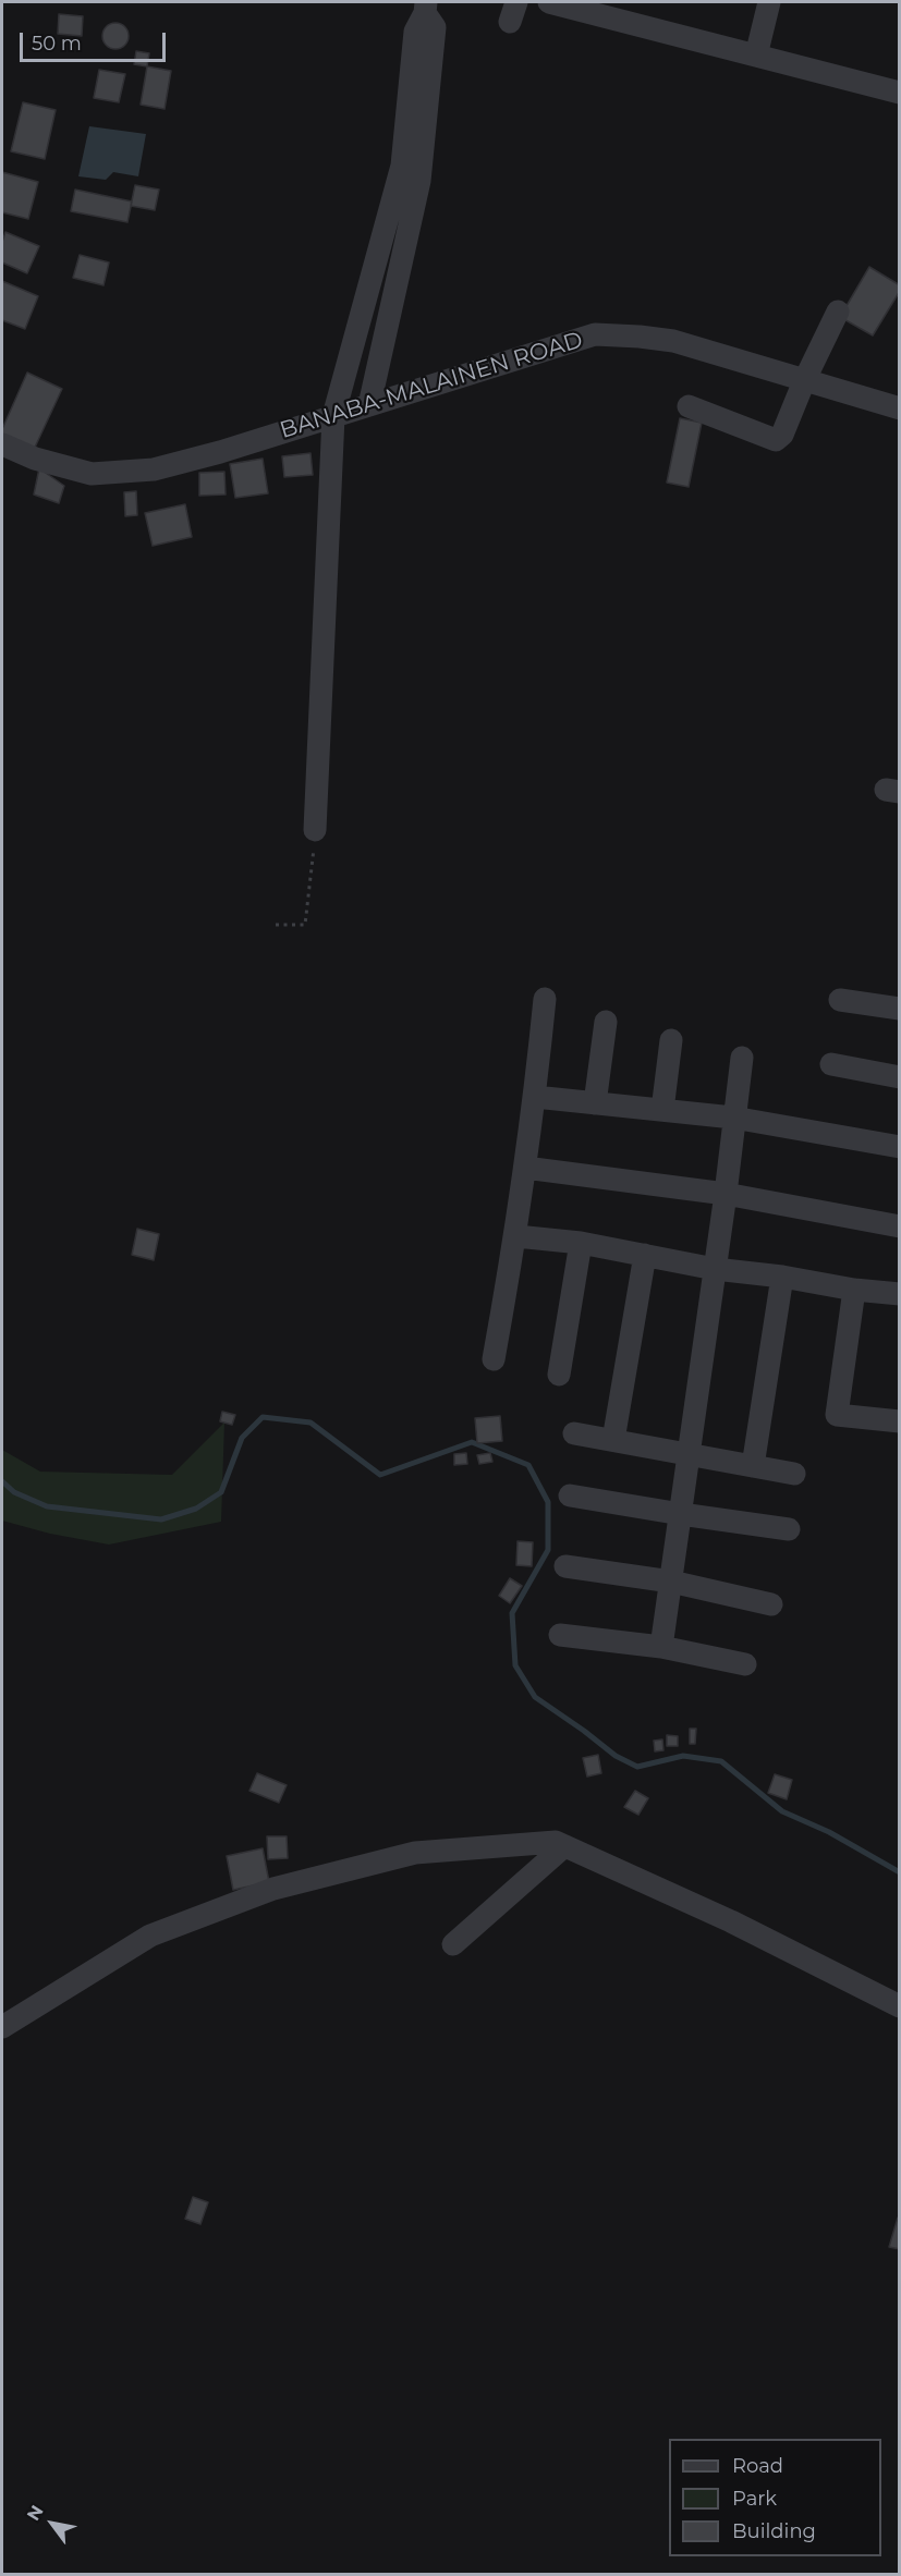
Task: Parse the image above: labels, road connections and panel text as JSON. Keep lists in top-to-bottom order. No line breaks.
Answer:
{"streets":{"street":["BANABA-MALAINEN ROAD"]},"legend":["Road","Park","Building"],"scale_bar":"50 m","north":"top left"}
